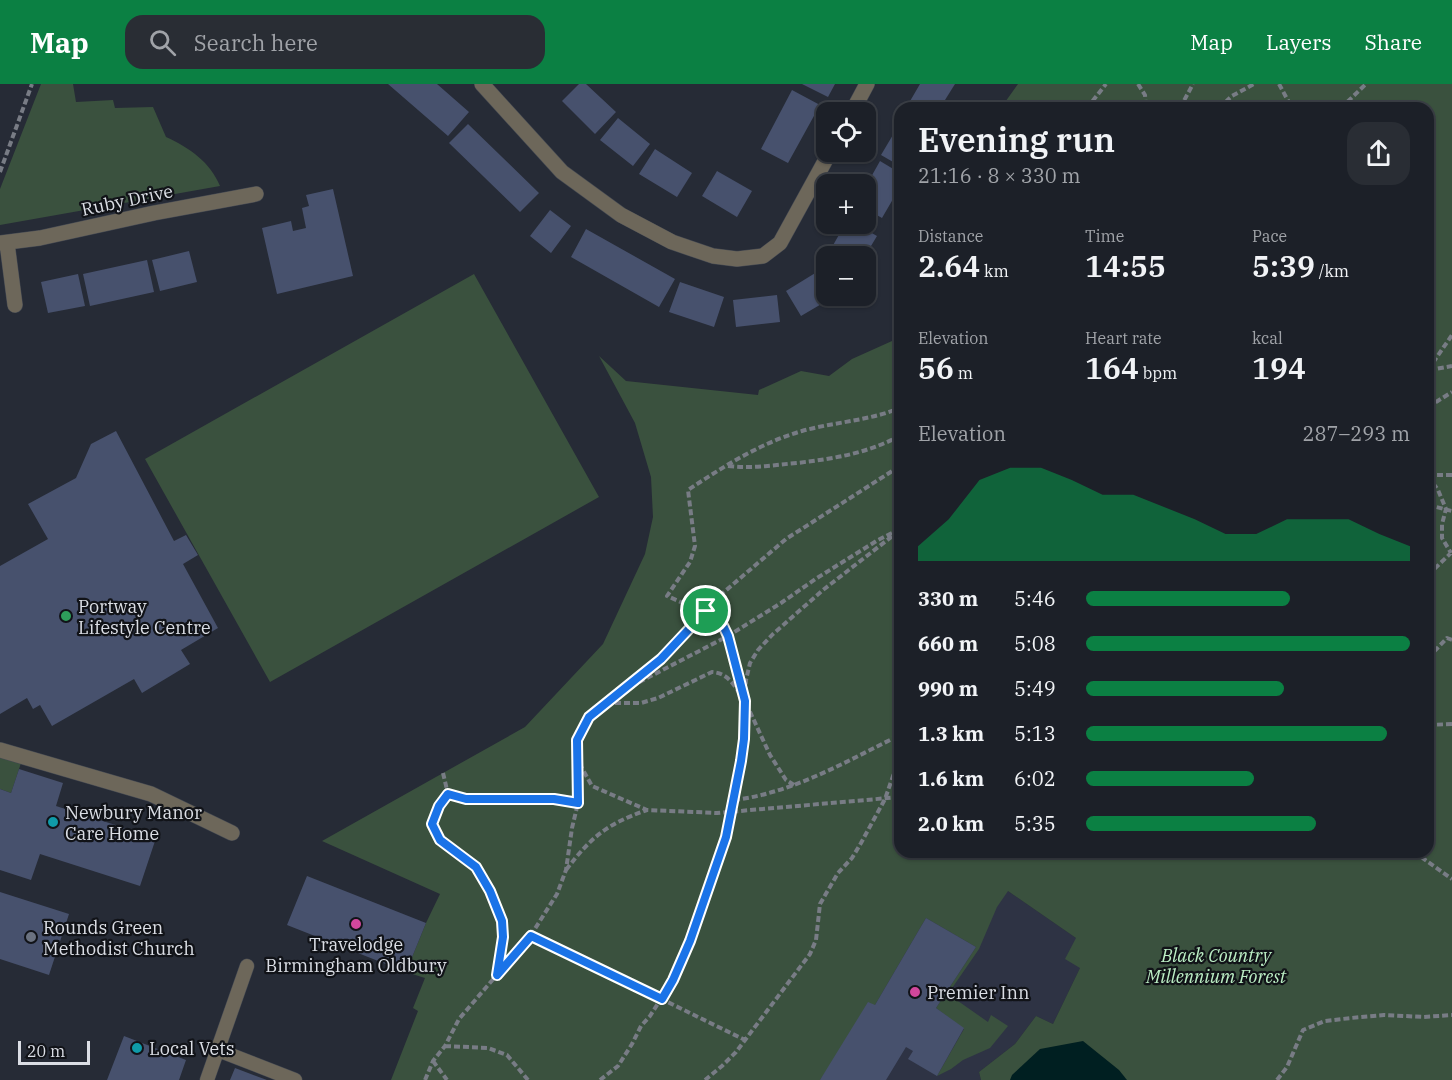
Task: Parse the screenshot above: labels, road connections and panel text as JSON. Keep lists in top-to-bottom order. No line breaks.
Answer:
{"streets":{"street":["Ruby Drive"]},"parks":["Black Country Millennium Forest"],"places":["Portway Lifestyle Centre","Newbury Manor Care Home","Travelodge Birmingham Oldbury","Rounds Green Methodist Church","Premier Inn","Local Vets"],"scale_bar":"20 m","page":{"header":"Map","search":"Search here","nav":["Map","Layers","Share"],"map_buttons":["+","−"],"heading":["Evening run","21:16 · 8 × 330 m"],"stats":[["Distance","2.64 km"],["Time","14:55"],["Pace","5:39 /km"],["Elevation","56 m"],["Heart rate","164 bpm"],["kcal","194"]],"chart":["Elevation","287–293 m"],"list":[{"name":"330 m","note":"5:46"},{"name":"660 m","note":"5:08"},{"name":"990 m","note":"5:49"},{"name":"1.3 km","note":"5:13"},{"name":"1.6 km","note":"6:02"},{"name":"2.0 km","note":"5:35"}],"scale":"20 m"}}
